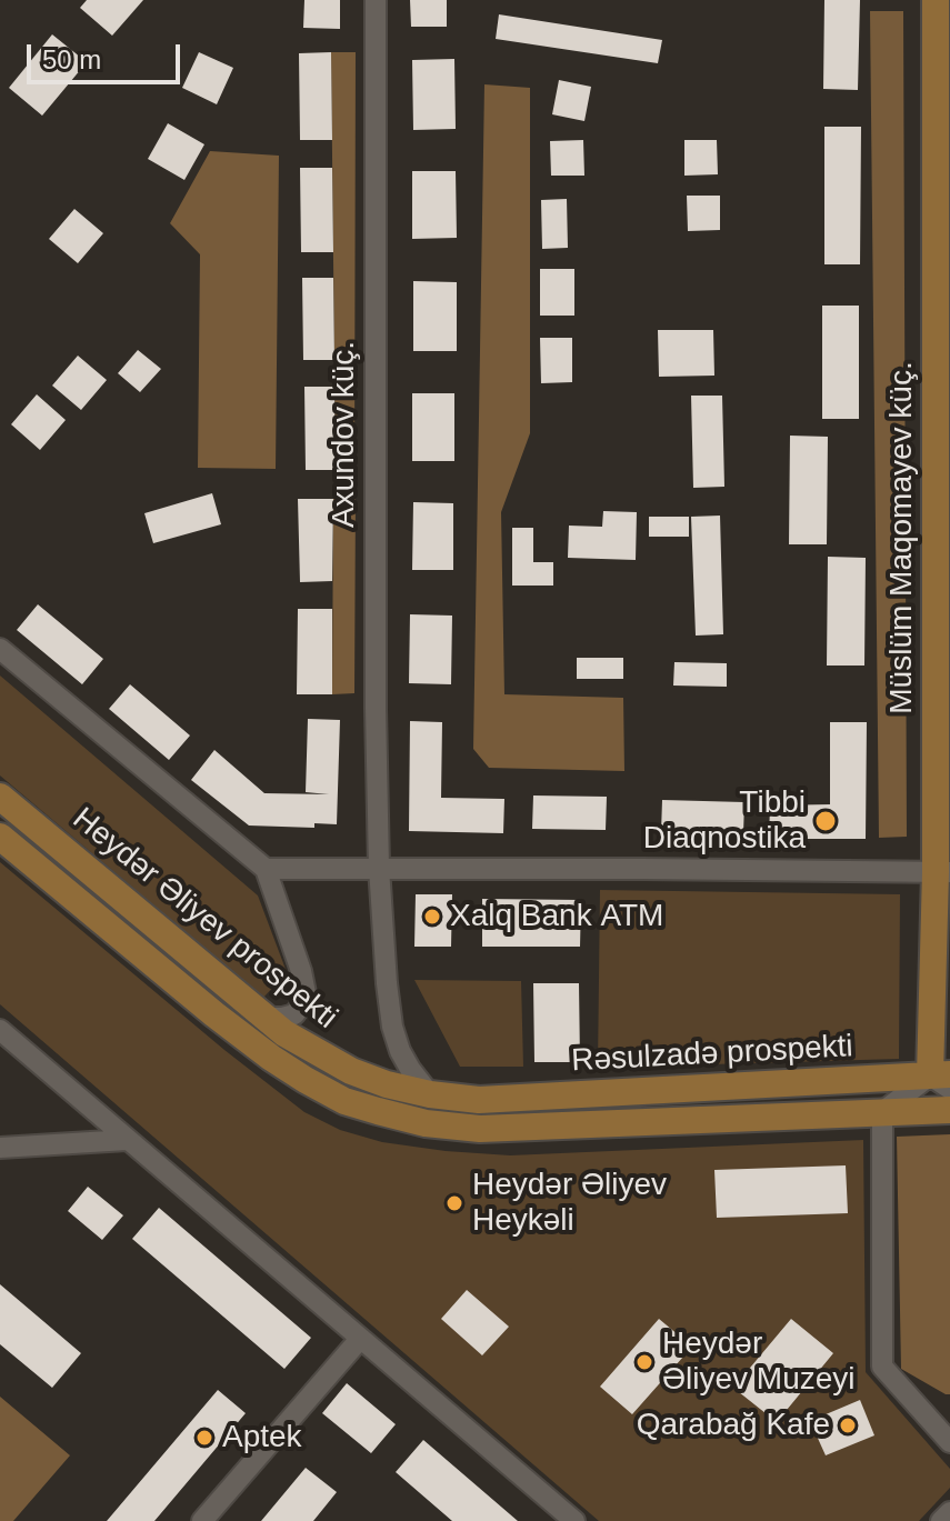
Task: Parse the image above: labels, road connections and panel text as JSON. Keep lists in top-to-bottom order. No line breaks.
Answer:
{"streets":{"main road":["Müslüm Maqomayev küç.","Heydər Əliyev prospekti","Rəsulzadə prospekti"],"street":["Axundov küç."]},"crossings":[["Axundov küç.","Heydər Əliyev prospekti"],["Müslüm Maqomayev küç.","Rəsulzadə prospekti"],["Heydər Əliyev prospekti","Rəsulzadə prospekti"]],"places":["Tibbi Diaqnostika","Xalq Bank ATM","Heydər Əliyev Heykəli","Heydər Əliyev Muzeyi","Qarabağ Kafe","Aptek"],"scale_bar":"50 m"}
